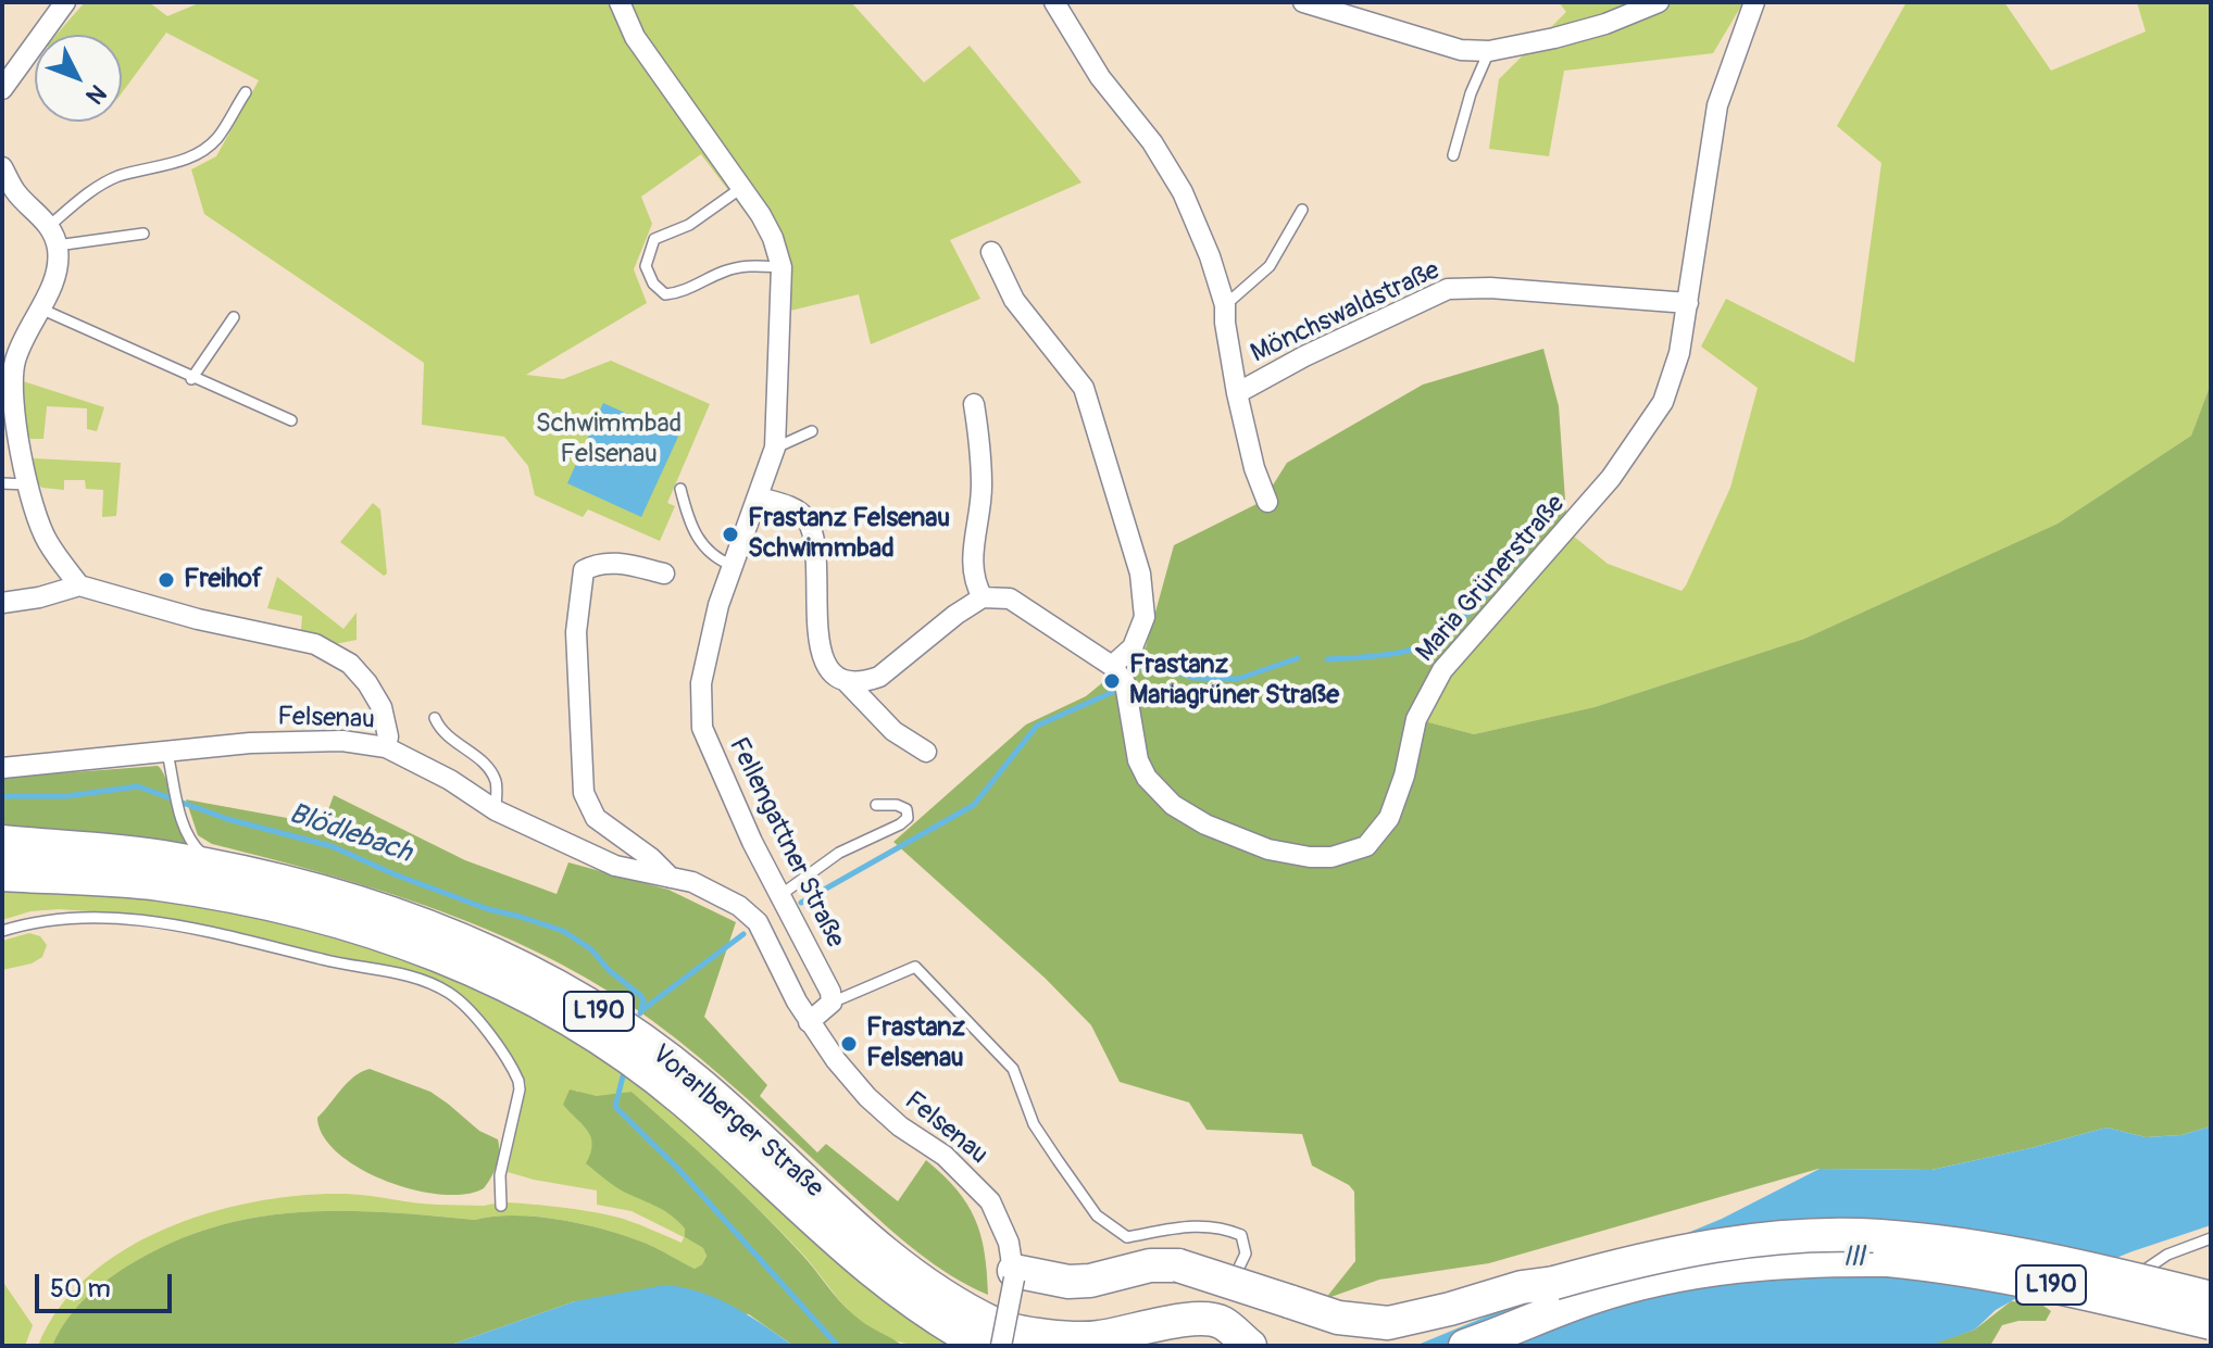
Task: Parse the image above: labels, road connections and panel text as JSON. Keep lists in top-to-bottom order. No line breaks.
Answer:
{"streets":{"main road":["L190","Vorarlberger Straße"],"street":["Mönchswaldstraße","Maria Grünerstraße","Felsenau","Fellengattner Straße"]},"crossings":[["Mönchswaldstraße","Maria Grünerstraße"]],"water":["Blödlebach","Ill"],"parks":["Schwimmbad Felsenau"],"places":["Frastanz Felsenau Schwimmbad","Freihof","Frastanz Mariagrüner Straße","Frastanz Felsenau"],"scale_bar":"50 m","north":"bottom right"}
